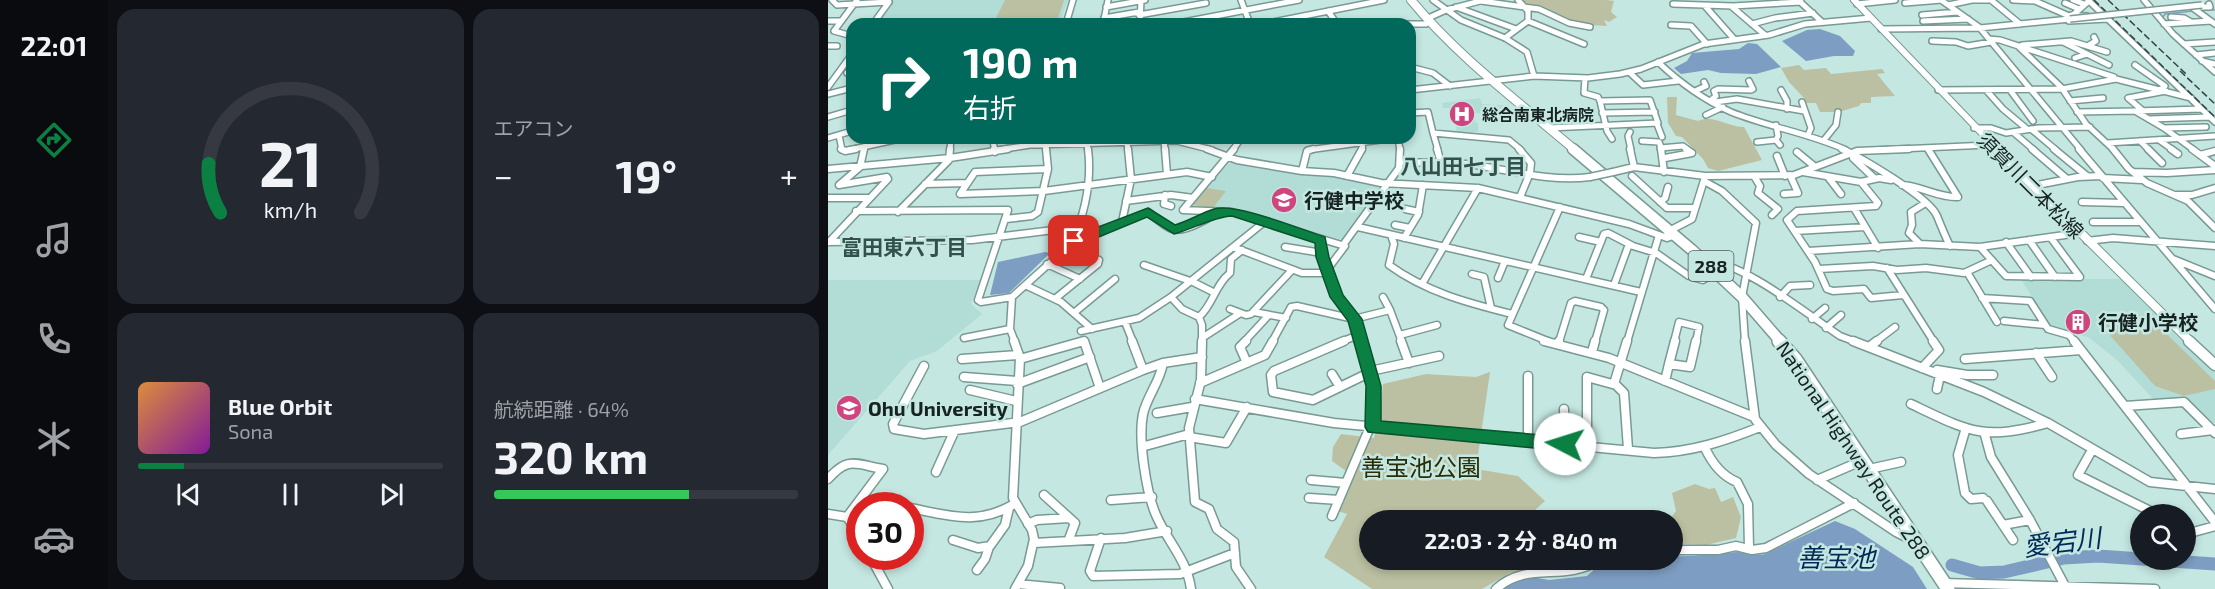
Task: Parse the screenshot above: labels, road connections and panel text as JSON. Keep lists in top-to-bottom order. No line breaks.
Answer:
{"streets":{"highway":["288","National Highway Route 288"],"main road":["須賀川二本松線"]},"districts":["八山田七丁目","富田東六丁目"],"water":["愛宕川","善宝池"],"parks":["善宝池公園"],"places":{"hospital":["総合南東北病院"],"school or university":["行健中学校","Ohu University"],"building":["行健小学校"]},"page":{"tabs":"22:01","tile":["エアコン",["航続距離 · 64%","320 km"]],"turn":["190 m","右折"],"heat":["−","19°","+"],"song":["Blue Orbit","Sona"],"limit":"30","trip":"22:03 · 2 分 · 840 m","gauge":["21","km/h"]}}
